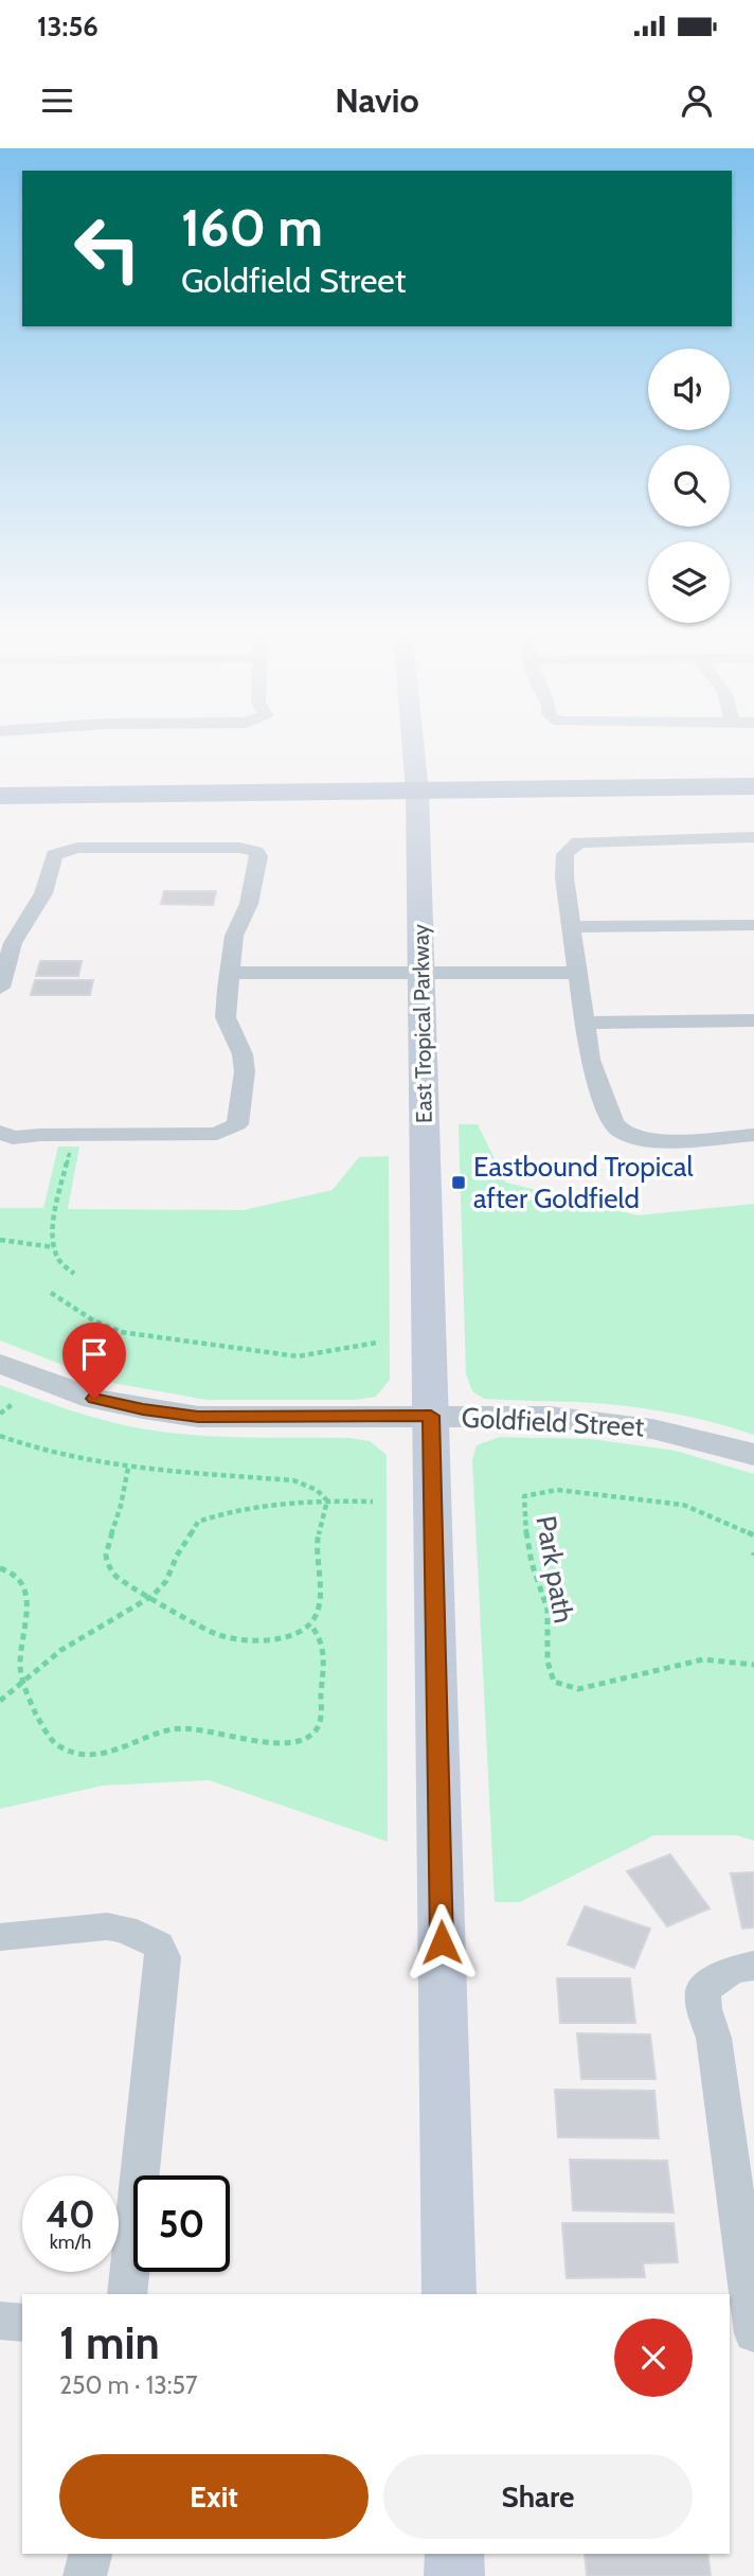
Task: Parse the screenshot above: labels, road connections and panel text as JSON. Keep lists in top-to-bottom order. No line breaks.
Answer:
{"streets":{"main road":["East Tropical Parkway"],"street":["Goldfield Street"],"path":["Park path"]},"crossings":[["East Tropical Parkway","Goldfield Street"]],"places":{"transit":["Eastbound Tropical after Goldfield"]},"page":{"status":"13:56","header":"Navio","turn":["160 m","Goldfield Street"],"speed":"40 km/h","limit":"50","heading":["1 min","250 m · 13:57"],"buttons":["Exit","Share"]}}
